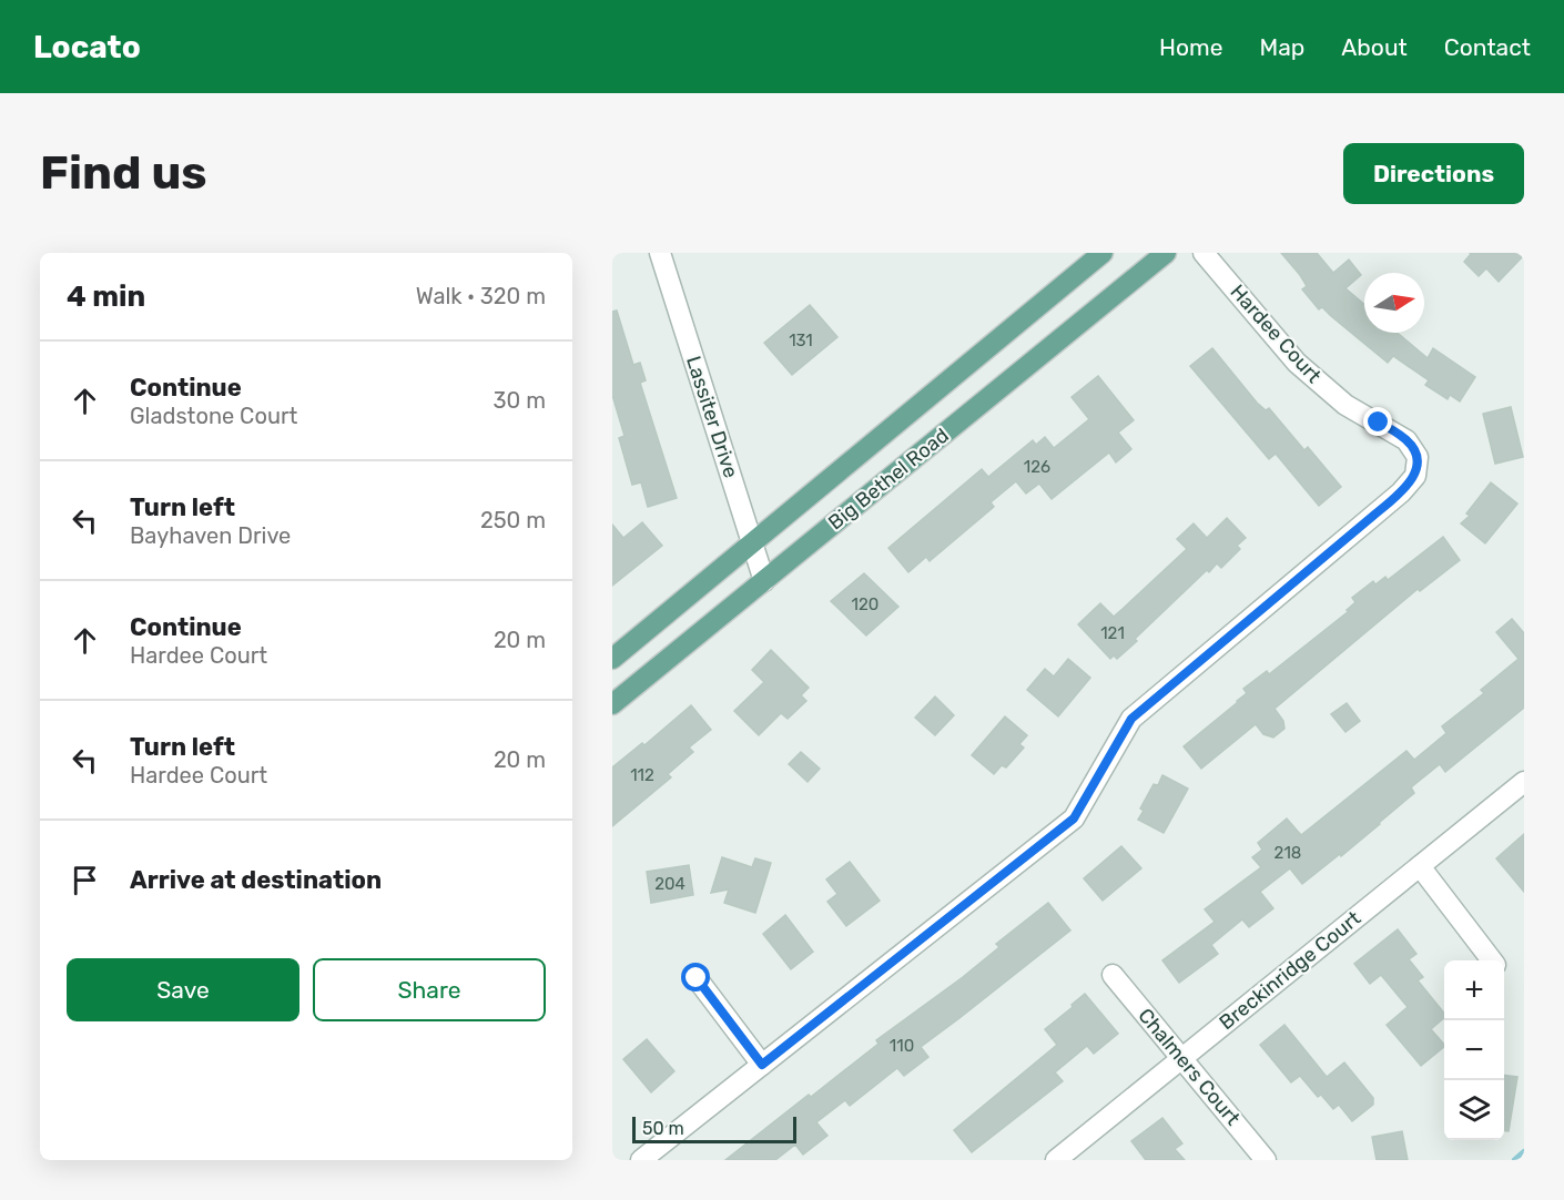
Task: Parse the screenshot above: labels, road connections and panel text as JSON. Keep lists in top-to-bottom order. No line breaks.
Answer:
{"streets":{"main road":["Big Bethel Road"],"street":["Hardee Court","Lassiter Drive","Breckinridge Court","Chalmers Court"]},"crossings":[["Lassiter Drive","Big Bethel Road"],["Breckinridge Court","Chalmers Court"]],"house_numbers":["131","126","120","121","112","218","204","110"],"scale_bar":"50 m","north":"right","page":{"header":"Locato","nav":["Home","Map","About","Contact"],"buttons":["Directions",["Save","Share"]],"title":"Find us","heading":["4 min","Walk · 320 m"],"list":[["Continue","Gladstone Court","30 m"],["Turn left","Bayhaven Drive","250 m"],["Continue","Hardee Court","20 m"],["Turn left","Hardee Court","20 m"],"Arrive at destination"],"map_buttons":["+","−"],"scale":"50 m"}}
